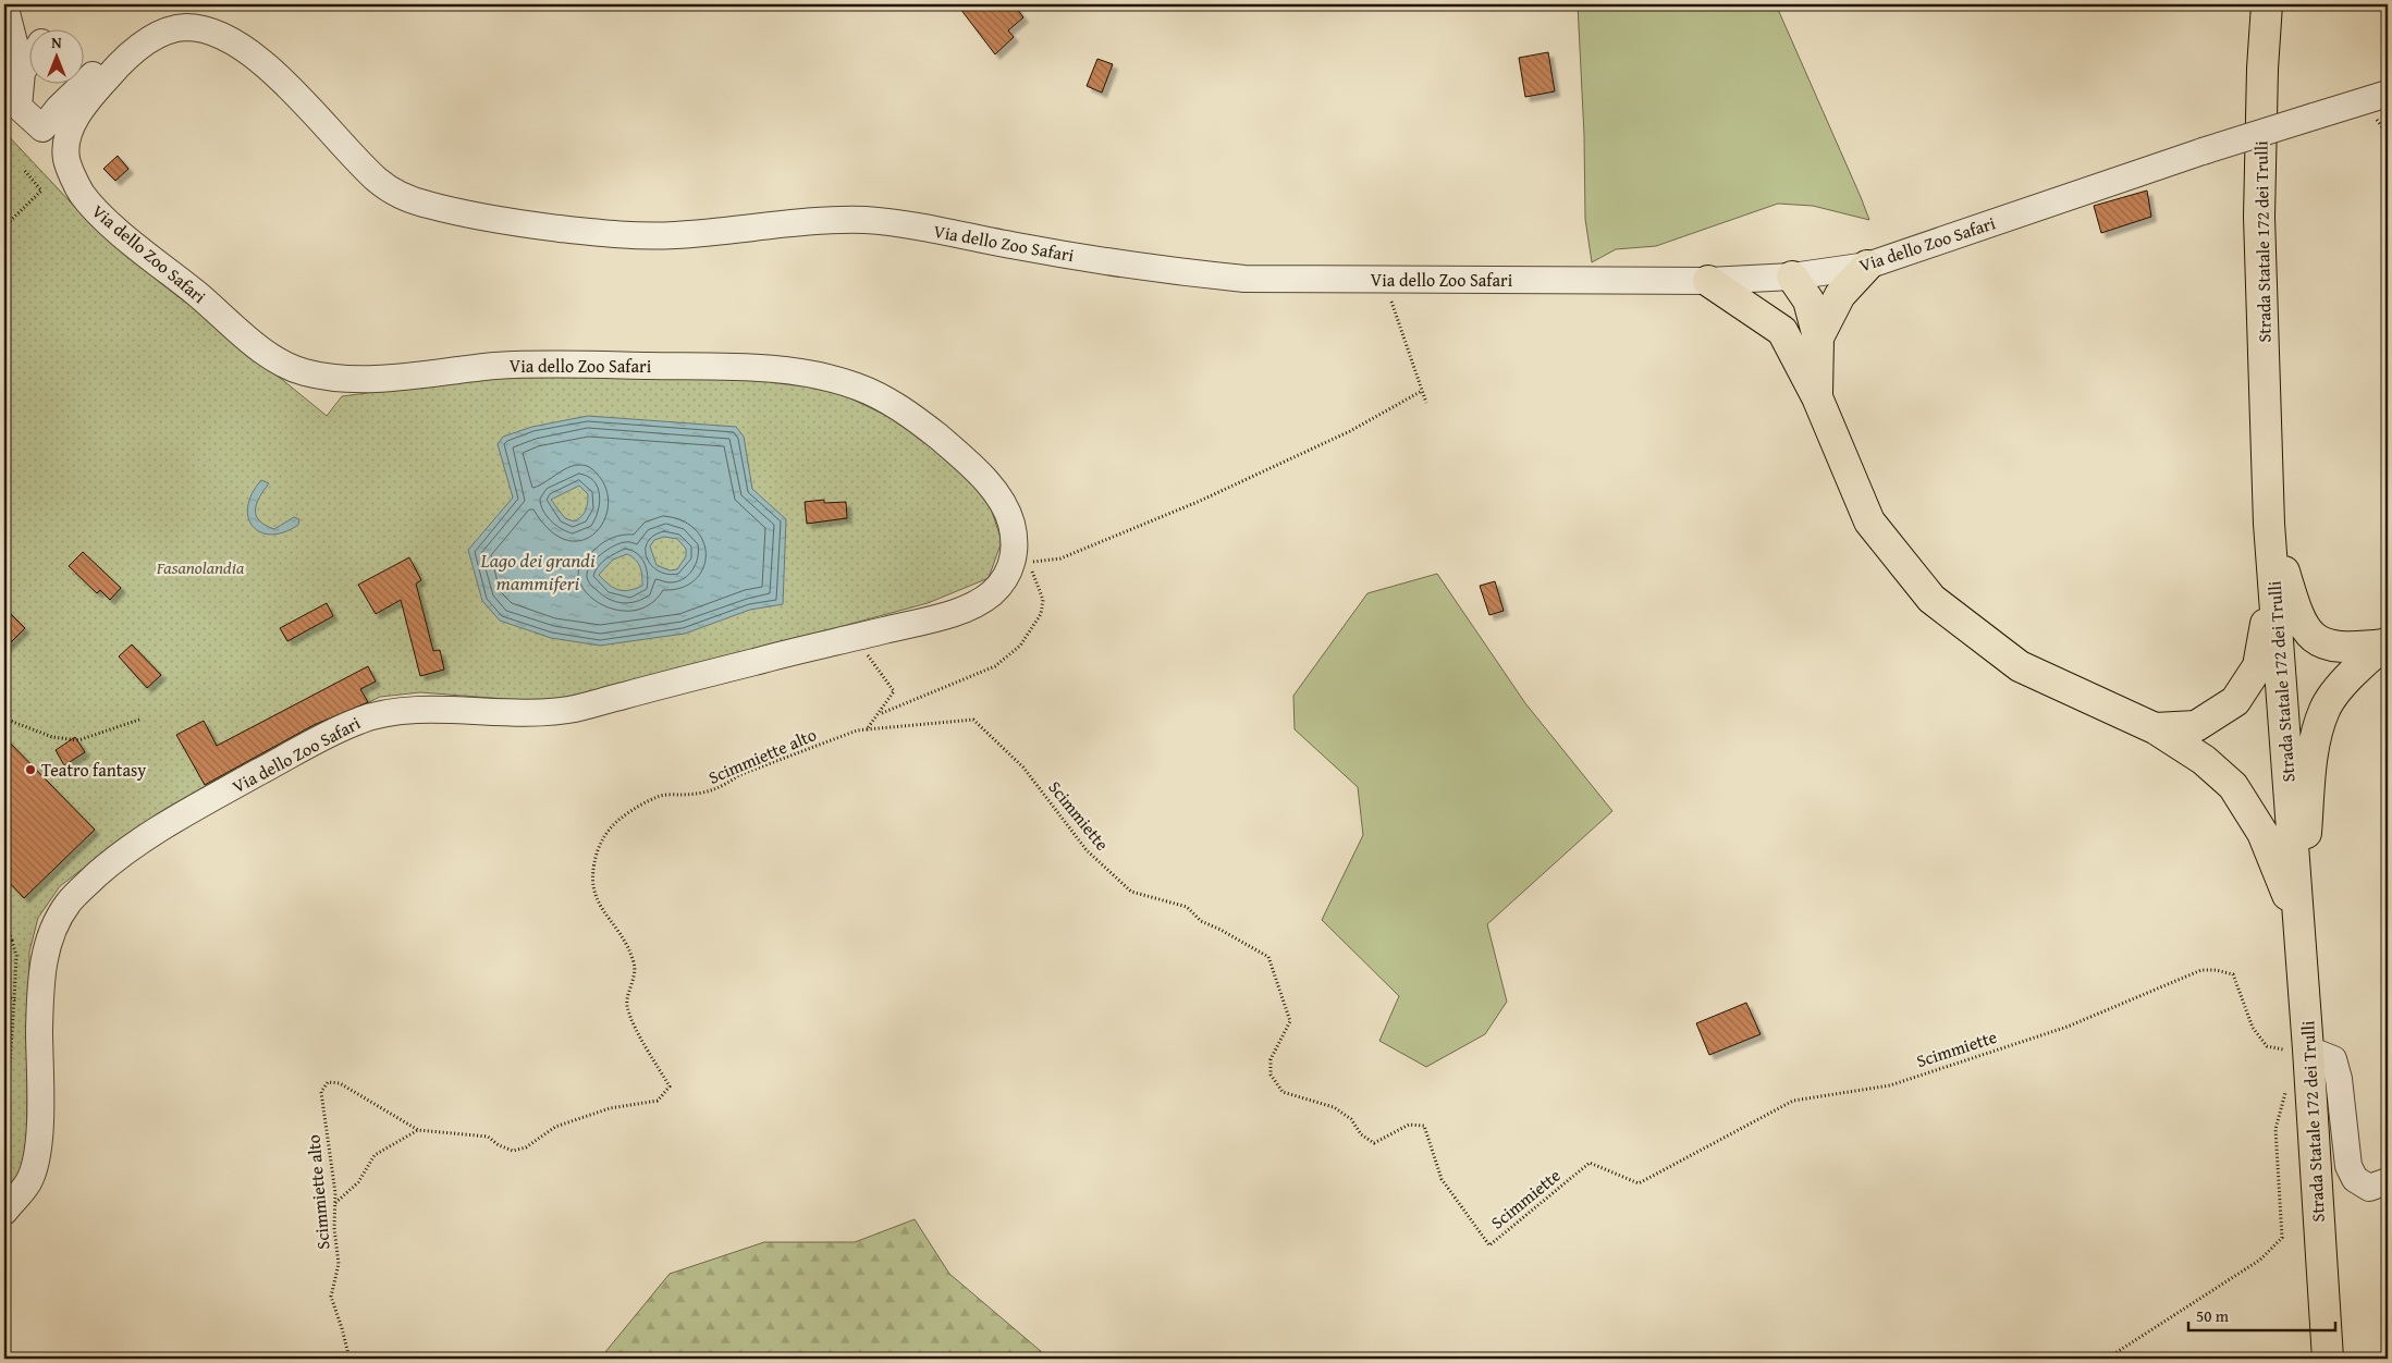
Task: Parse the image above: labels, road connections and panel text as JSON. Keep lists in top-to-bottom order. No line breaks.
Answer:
{"streets":{"main road":["Strada Statale 172 dei Trulli"],"street":["Via dello Zoo Safari"],"path":["Scimmiette alto","Scimmiette"]},"crossings":[["Strada Statale 172 dei Trulli","Scimmiette"],["Scimmiette alto","Scimmiette"]],"water":["Lago dei grandi mammiferi"],"parks":["Fasanolandia"],"places":["Teatro fantasy"],"scale_bar":"50 m","north":"top"}
